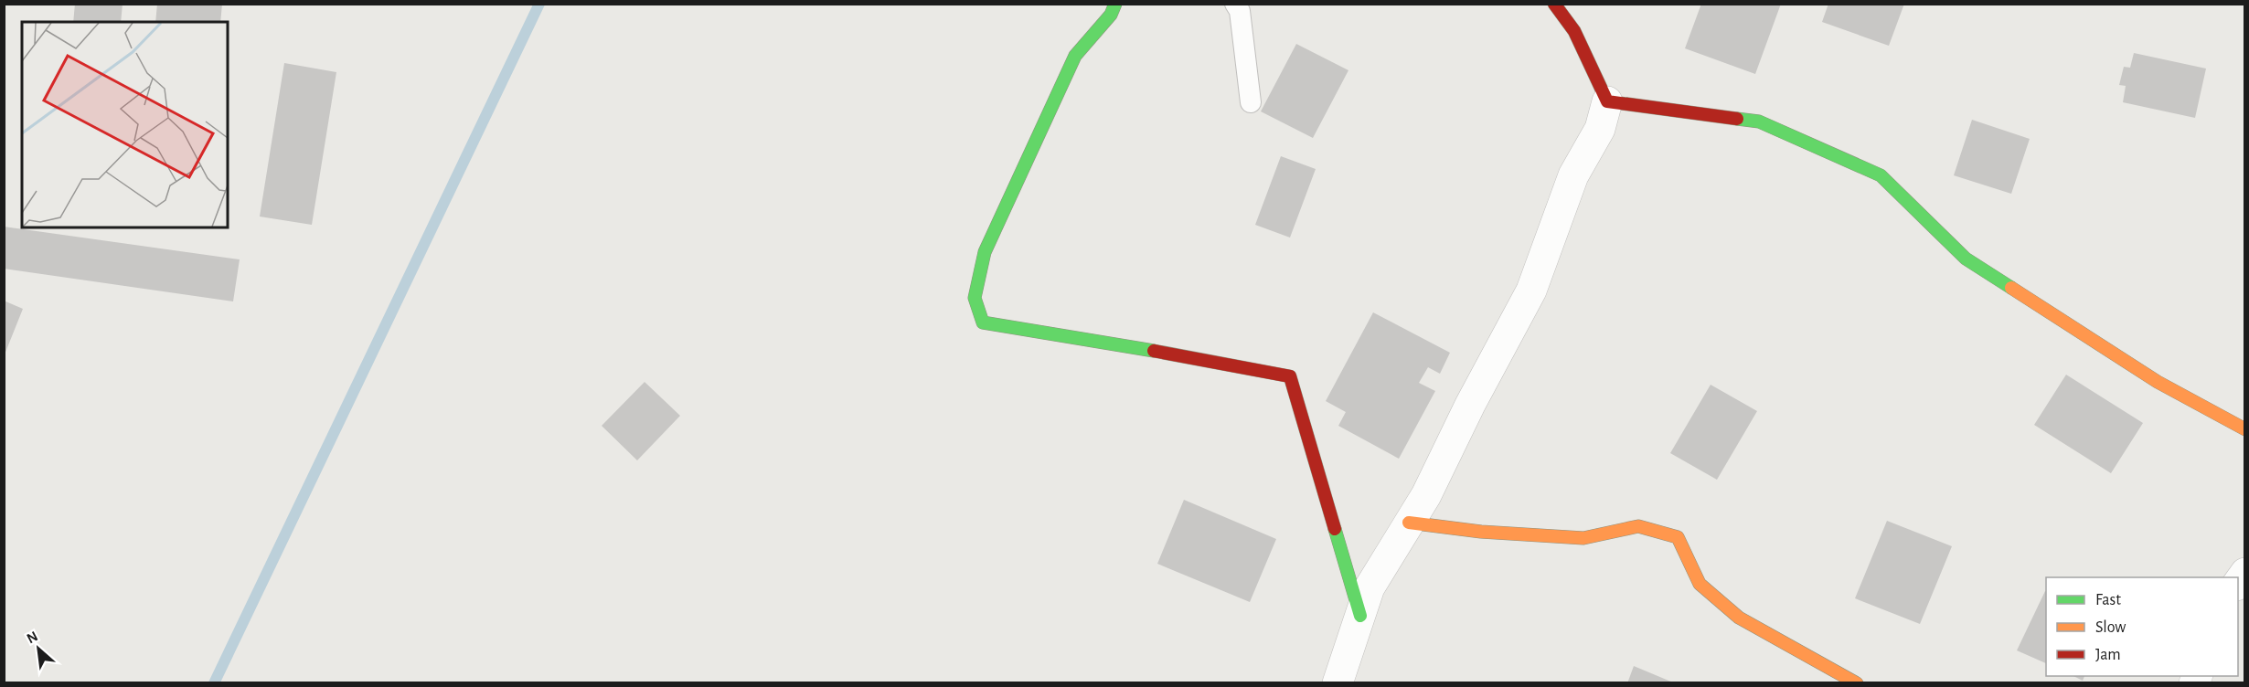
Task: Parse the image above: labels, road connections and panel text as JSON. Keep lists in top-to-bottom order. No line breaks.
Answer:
{"legend":["Fast","Slow","Jam"],"north":"top left"}
